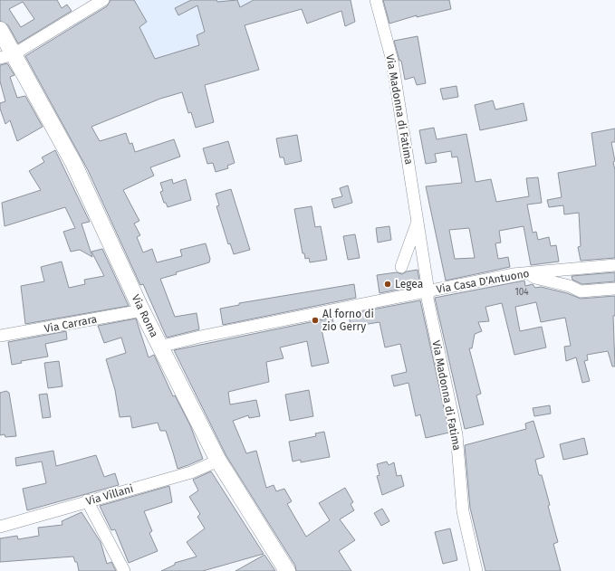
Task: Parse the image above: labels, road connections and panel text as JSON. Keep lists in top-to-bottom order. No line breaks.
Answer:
{"streets":{"main road":["Via Roma"],"street":["Via Madonna di Fatima","Via Casa D'Antuono","Via Carrara","Via Villani"]},"crossings":[["Via Madonna di Fatima","Via Casa D'Antuono"],["Via Casa D'Antuono","Via Roma"],["Via Roma","Via Carrara"],["Via Roma","Via Villani"]],"places":["Legea","Al forno di zio Gerry"],"house_numbers":["104"]}
